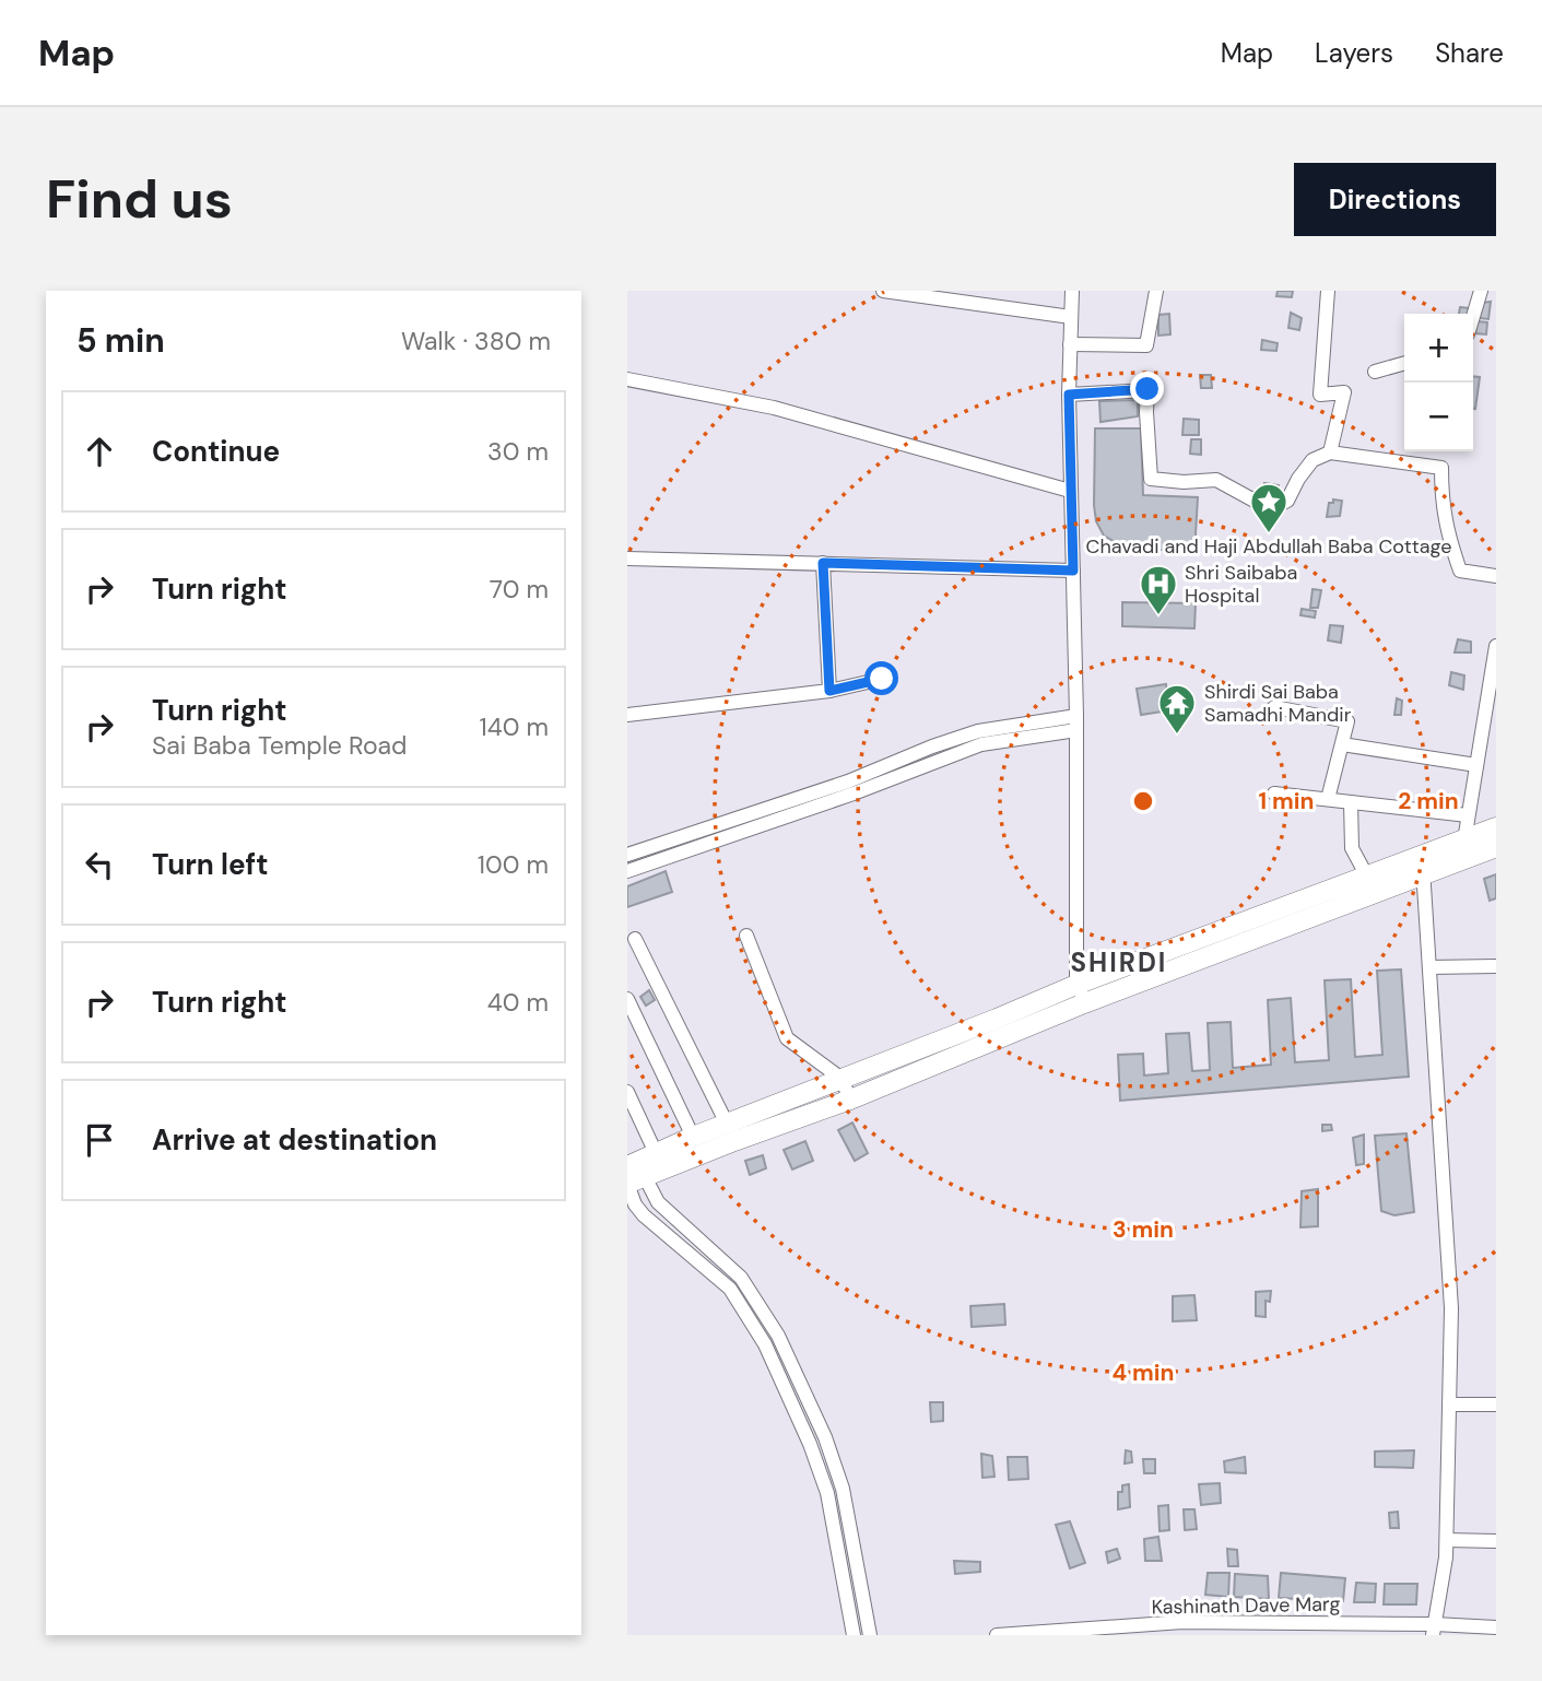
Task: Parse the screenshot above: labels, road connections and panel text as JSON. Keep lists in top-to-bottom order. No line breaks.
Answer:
{"streets":{"street":["Kashinath Dave Marg"]},"districts":["SHIRDI"],"places":{"place":["Chavadi and Haji Abdullah Baba Cottage"],"hospital":["Shri Saibaba Hospital"],"temple":["Shirdi Sai Baba Samadhi Mandir"]},"page":{"header":"Map","nav":["Map","Layers","Share"],"buttons":"Directions","title":"Find us","heading":["5 min","Walk · 380 m"],"map_buttons":["+","−"],"list":[["Continue","30 m"],["Turn right","70 m"],["Turn right","Sai Baba Temple Road","140 m"],["Turn left","100 m"],["Turn right","40 m"],"Arrive at destination"]},"rings":["1 min","2 min","3 min","4 min"]}
